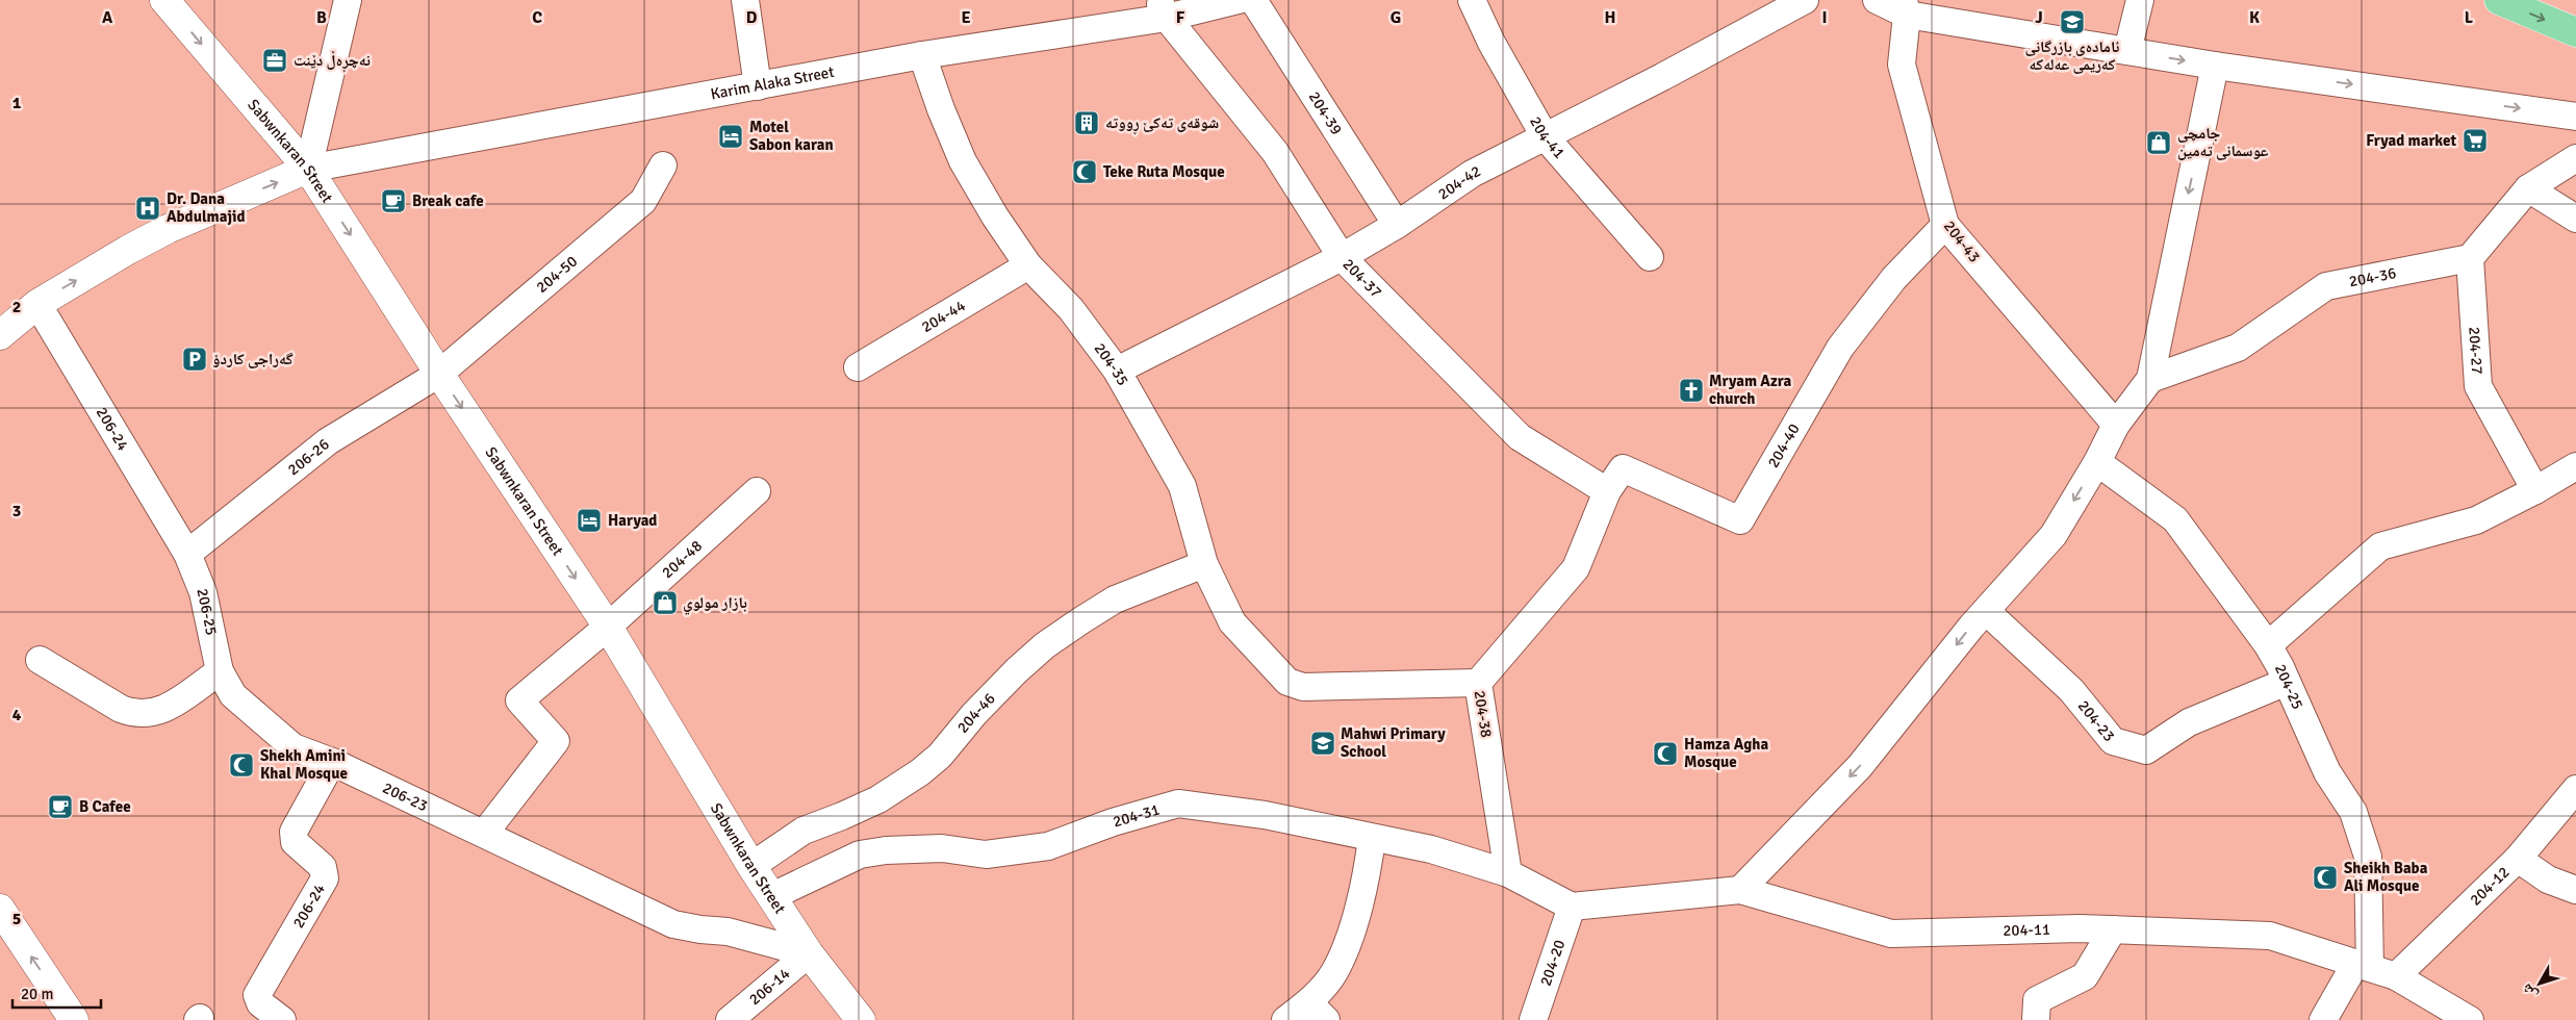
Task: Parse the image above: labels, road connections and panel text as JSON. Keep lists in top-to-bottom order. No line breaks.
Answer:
{"streets":{"main road":["Sabwnkaran Street"],"street":["Karim Alaka Street","204-39","204-41","204-42","204-43","204-50","204-37","204-36","204-44","204-27","204-35","206-24","204-40","206-26","204-48","206-25","204-25","204-46","204-38","204-23","206-23","204-31","204-12","204-11","204-20","206-14"]},"crossings":[["Karim Alaka Street","Sabwnkaran Street"],["Karim Alaka Street","204-37"],["Karim Alaka Street","204-35"],["204-39","204-42"],["204-41","204-42"],["Sabwnkaran Street","204-50"],["Sabwnkaran Street","206-26"],["Sabwnkaran Street","204-48"],["Sabwnkaran Street","204-46"],["Sabwnkaran Street","206-23"],["Sabwnkaran Street","204-31"],["Sabwnkaran Street","206-14"],["204-42","204-37"],["204-42","204-35"],["204-43","204-40"],["204-50","206-26"],["204-37","204-40"],["204-37","204-38"],["204-36","204-27"],["204-44","204-35"],["204-35","204-46"],["204-35","204-38"],["206-24","206-26"],["206-24","206-25"],["206-24","206-23"],["204-40","204-38"],["206-26","206-25"],["204-48","206-23"],["206-25","206-23"],["204-25","204-23"],["204-25","204-11"],["204-38","204-31"],["206-23","206-14"],["204-12","204-11"],["204-11","204-20"]],"one_way":["Sabwnkaran Street"],"places":{"school or university":["ئامادەی بازرگانی کەریمی عەلەکە","Mahwi Primary School"],"office":["نەچڕەڵ دێنت"],"building":["شوقەی تەکێ ڕووتە"],"hotel":["Motel Sabon karan","Haryad"],"supermarket":["Fryad market"],"shop":["جامچی عوسمانی تەمین","بازار مولوي"],"mosque":["Teke Ruta Mosque","Hamza Agha Mosque","Shekh Amini Khal Mosque","Sheikh Baba Ali Mosque"],"cafe":["Break cafe","B Cafee"],"hospital":["Dr. Dana Abdulmajid"],"parking":["گەراجی کاردۆ"],"church":["Mryam Azra church"]},"scale_bar":"20 m","north":"bottom left","grid":{"columns":["A","B","C","D","E","F","G","H","I","J","K","L"],"rows":["1","2","3","4","5"]}}
